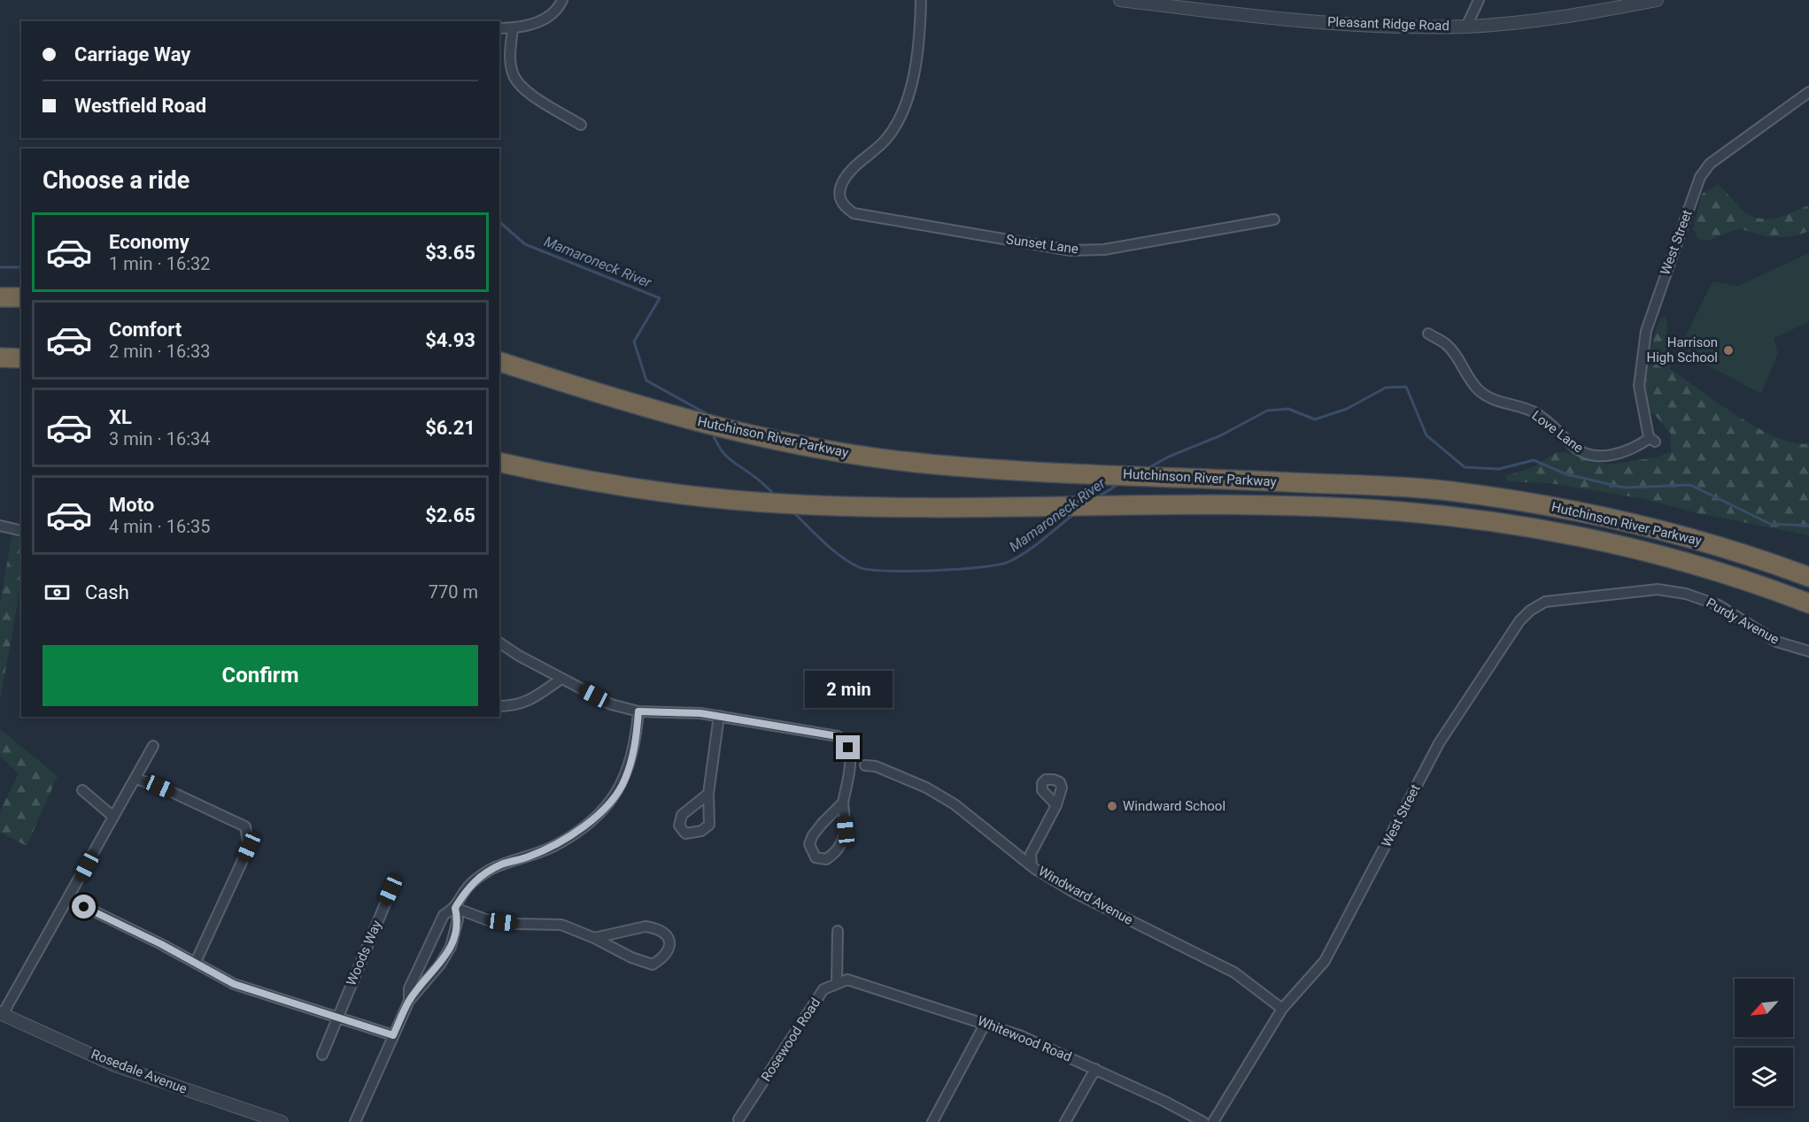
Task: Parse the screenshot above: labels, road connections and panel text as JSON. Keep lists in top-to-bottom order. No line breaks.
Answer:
{"streets":{"highway":["Hutchinson River Parkway"],"street":["Pleasant Ridge Road","West Street","Sunset Lane","Love Lane","Purdy Avenue","Windward Avenue","Woods Way","Whitewood Road","Rosewood Road","Rosedale Avenue"]},"crossings":[["West Street","Love Lane"],["West Street","Purdy Avenue"],["West Street","Windward Avenue"],["Whitewood Road","Rosewood Road"]],"water":["Mamaroneck River"],"places":["Harrison High School","Windward School"],"north":"bottom left","page":{"banner":["Carriage Way","Westfield Road"],"heading":"Choose a ride","list":[{"name":"Economy","note":"1 min · 16:32","value":"$3.65"},{"name":"Comfort","note":"2 min · 16:33","value":"$4.93"},{"name":"XL","note":"3 min · 16:34","value":"$6.21"},{"name":"Moto","note":"4 min · 16:35","value":"$2.65"}],"pay":["Cash","770 m"],"buttons":"Confirm","bubble":"2 min"}}
